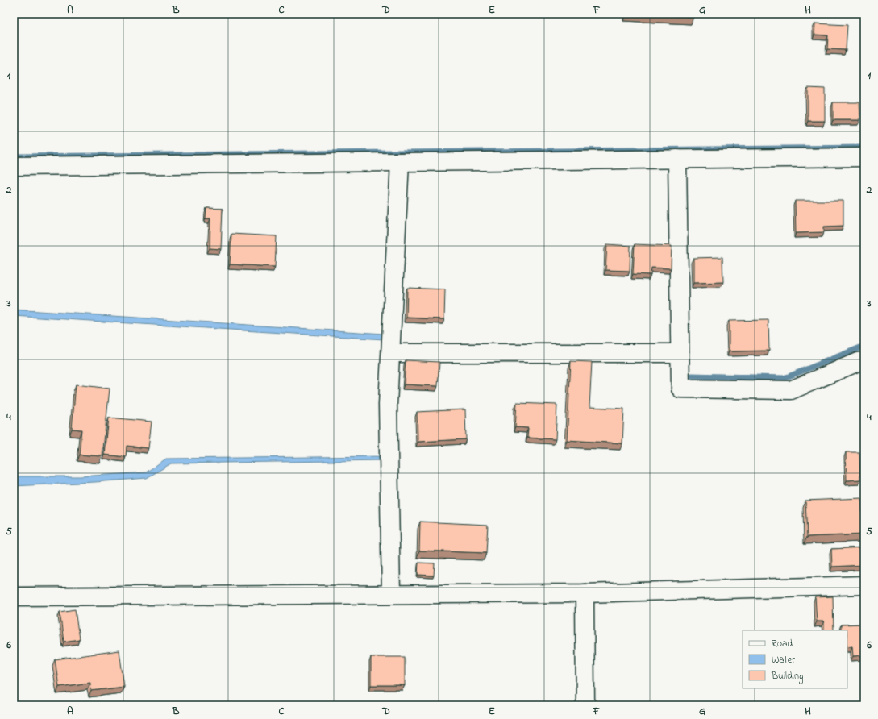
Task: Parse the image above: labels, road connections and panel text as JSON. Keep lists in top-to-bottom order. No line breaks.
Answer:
{"legend":["Road","Water","Building"],"grid":{"columns":["A","B","C","D","E","F","G","H"],"rows":["1","2","3","4","5","6"]}}
